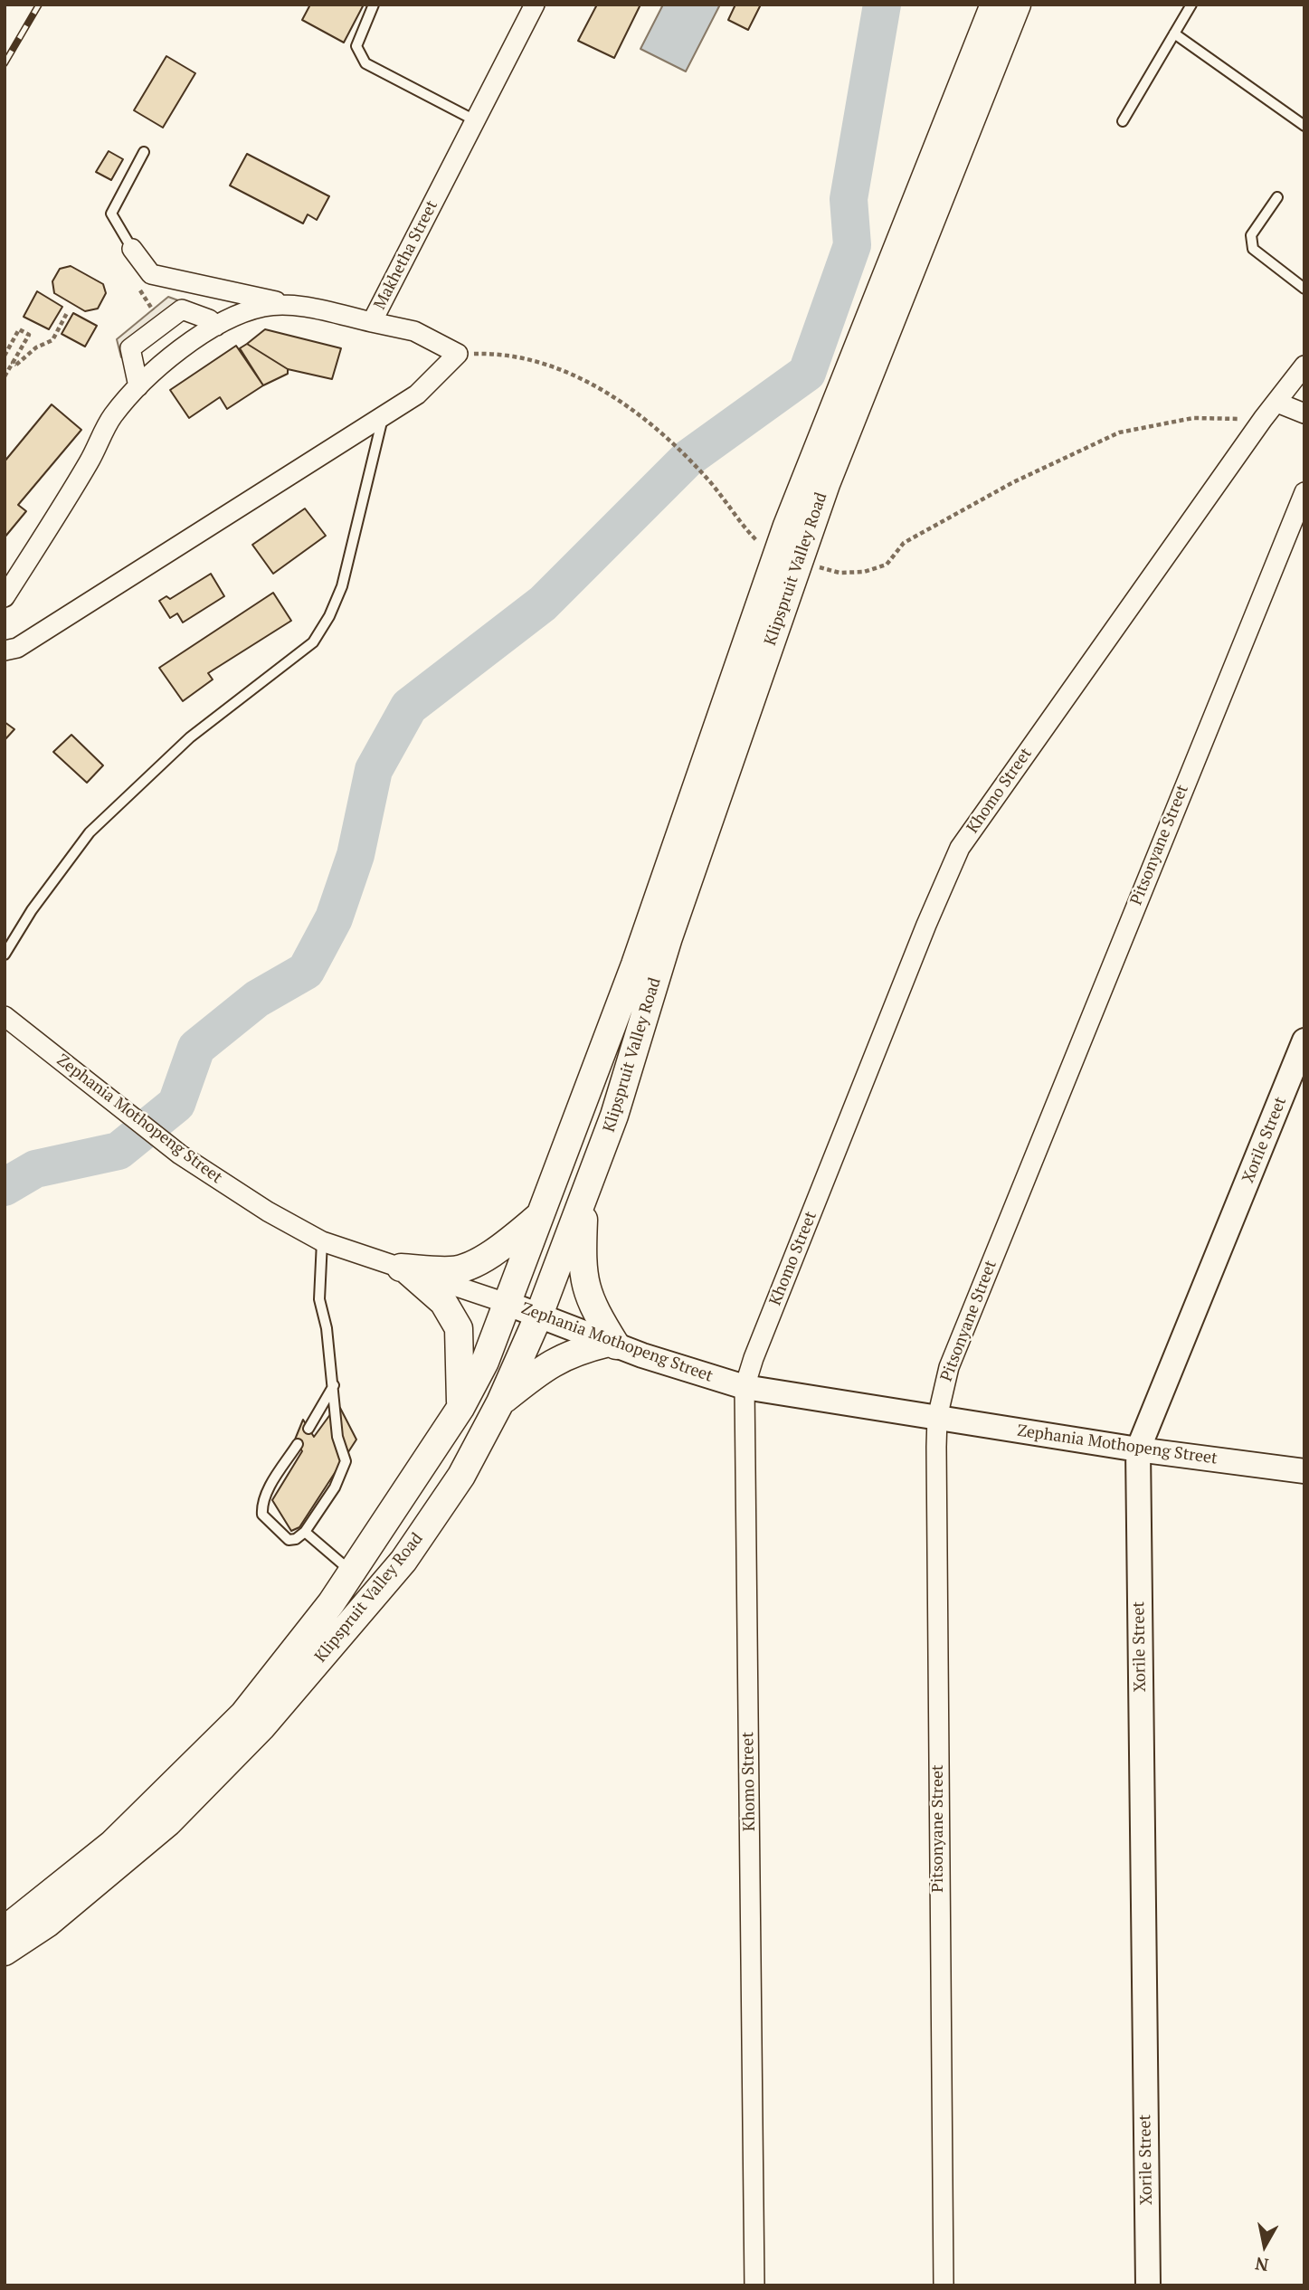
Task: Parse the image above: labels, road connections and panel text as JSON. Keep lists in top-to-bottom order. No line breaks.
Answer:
{"streets":{"main road":["Klipspruit Valley Road"],"street":["Makhetha Street","Khomo Street","Pitsonyane Street","Zephania Mothopeng Street","Xorile Street"]},"crossings":[["Klipspruit Valley Road","Zephania Mothopeng Street"],["Khomo Street","Zephania Mothopeng Street"],["Pitsonyane Street","Zephania Mothopeng Street"],["Zephania Mothopeng Street","Xorile Street"]],"north":"bottom"}
